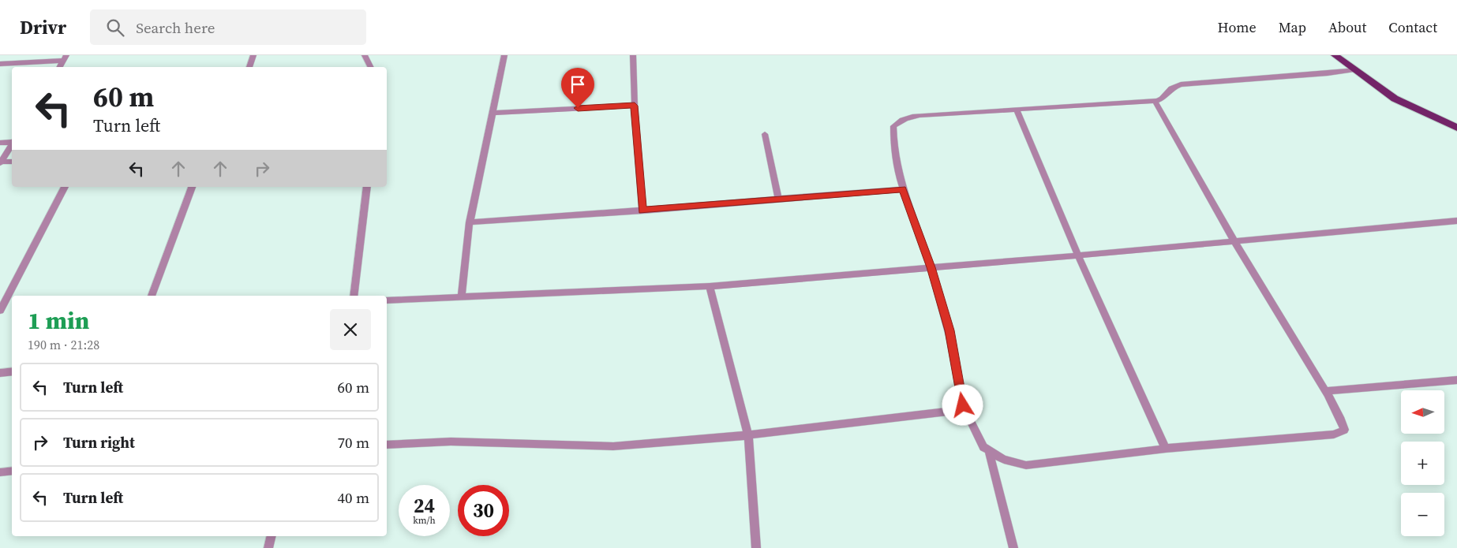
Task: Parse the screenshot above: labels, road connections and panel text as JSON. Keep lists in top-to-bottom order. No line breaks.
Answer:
{"north":"left","page":{"header":"Drivr","search":"Search here","nav":["Home","Map","About","Contact"],"turn":["60 m","Turn left"],"heading":["1 min","190 m · 21:28"],"list":[{"name":"Turn left","value":"60 m"},{"name":"Turn right","value":"70 m"},{"name":"Turn left","value":"40 m"}],"map_buttons":["+","−"],"speed":"24 km/h","limit":"30"}}
